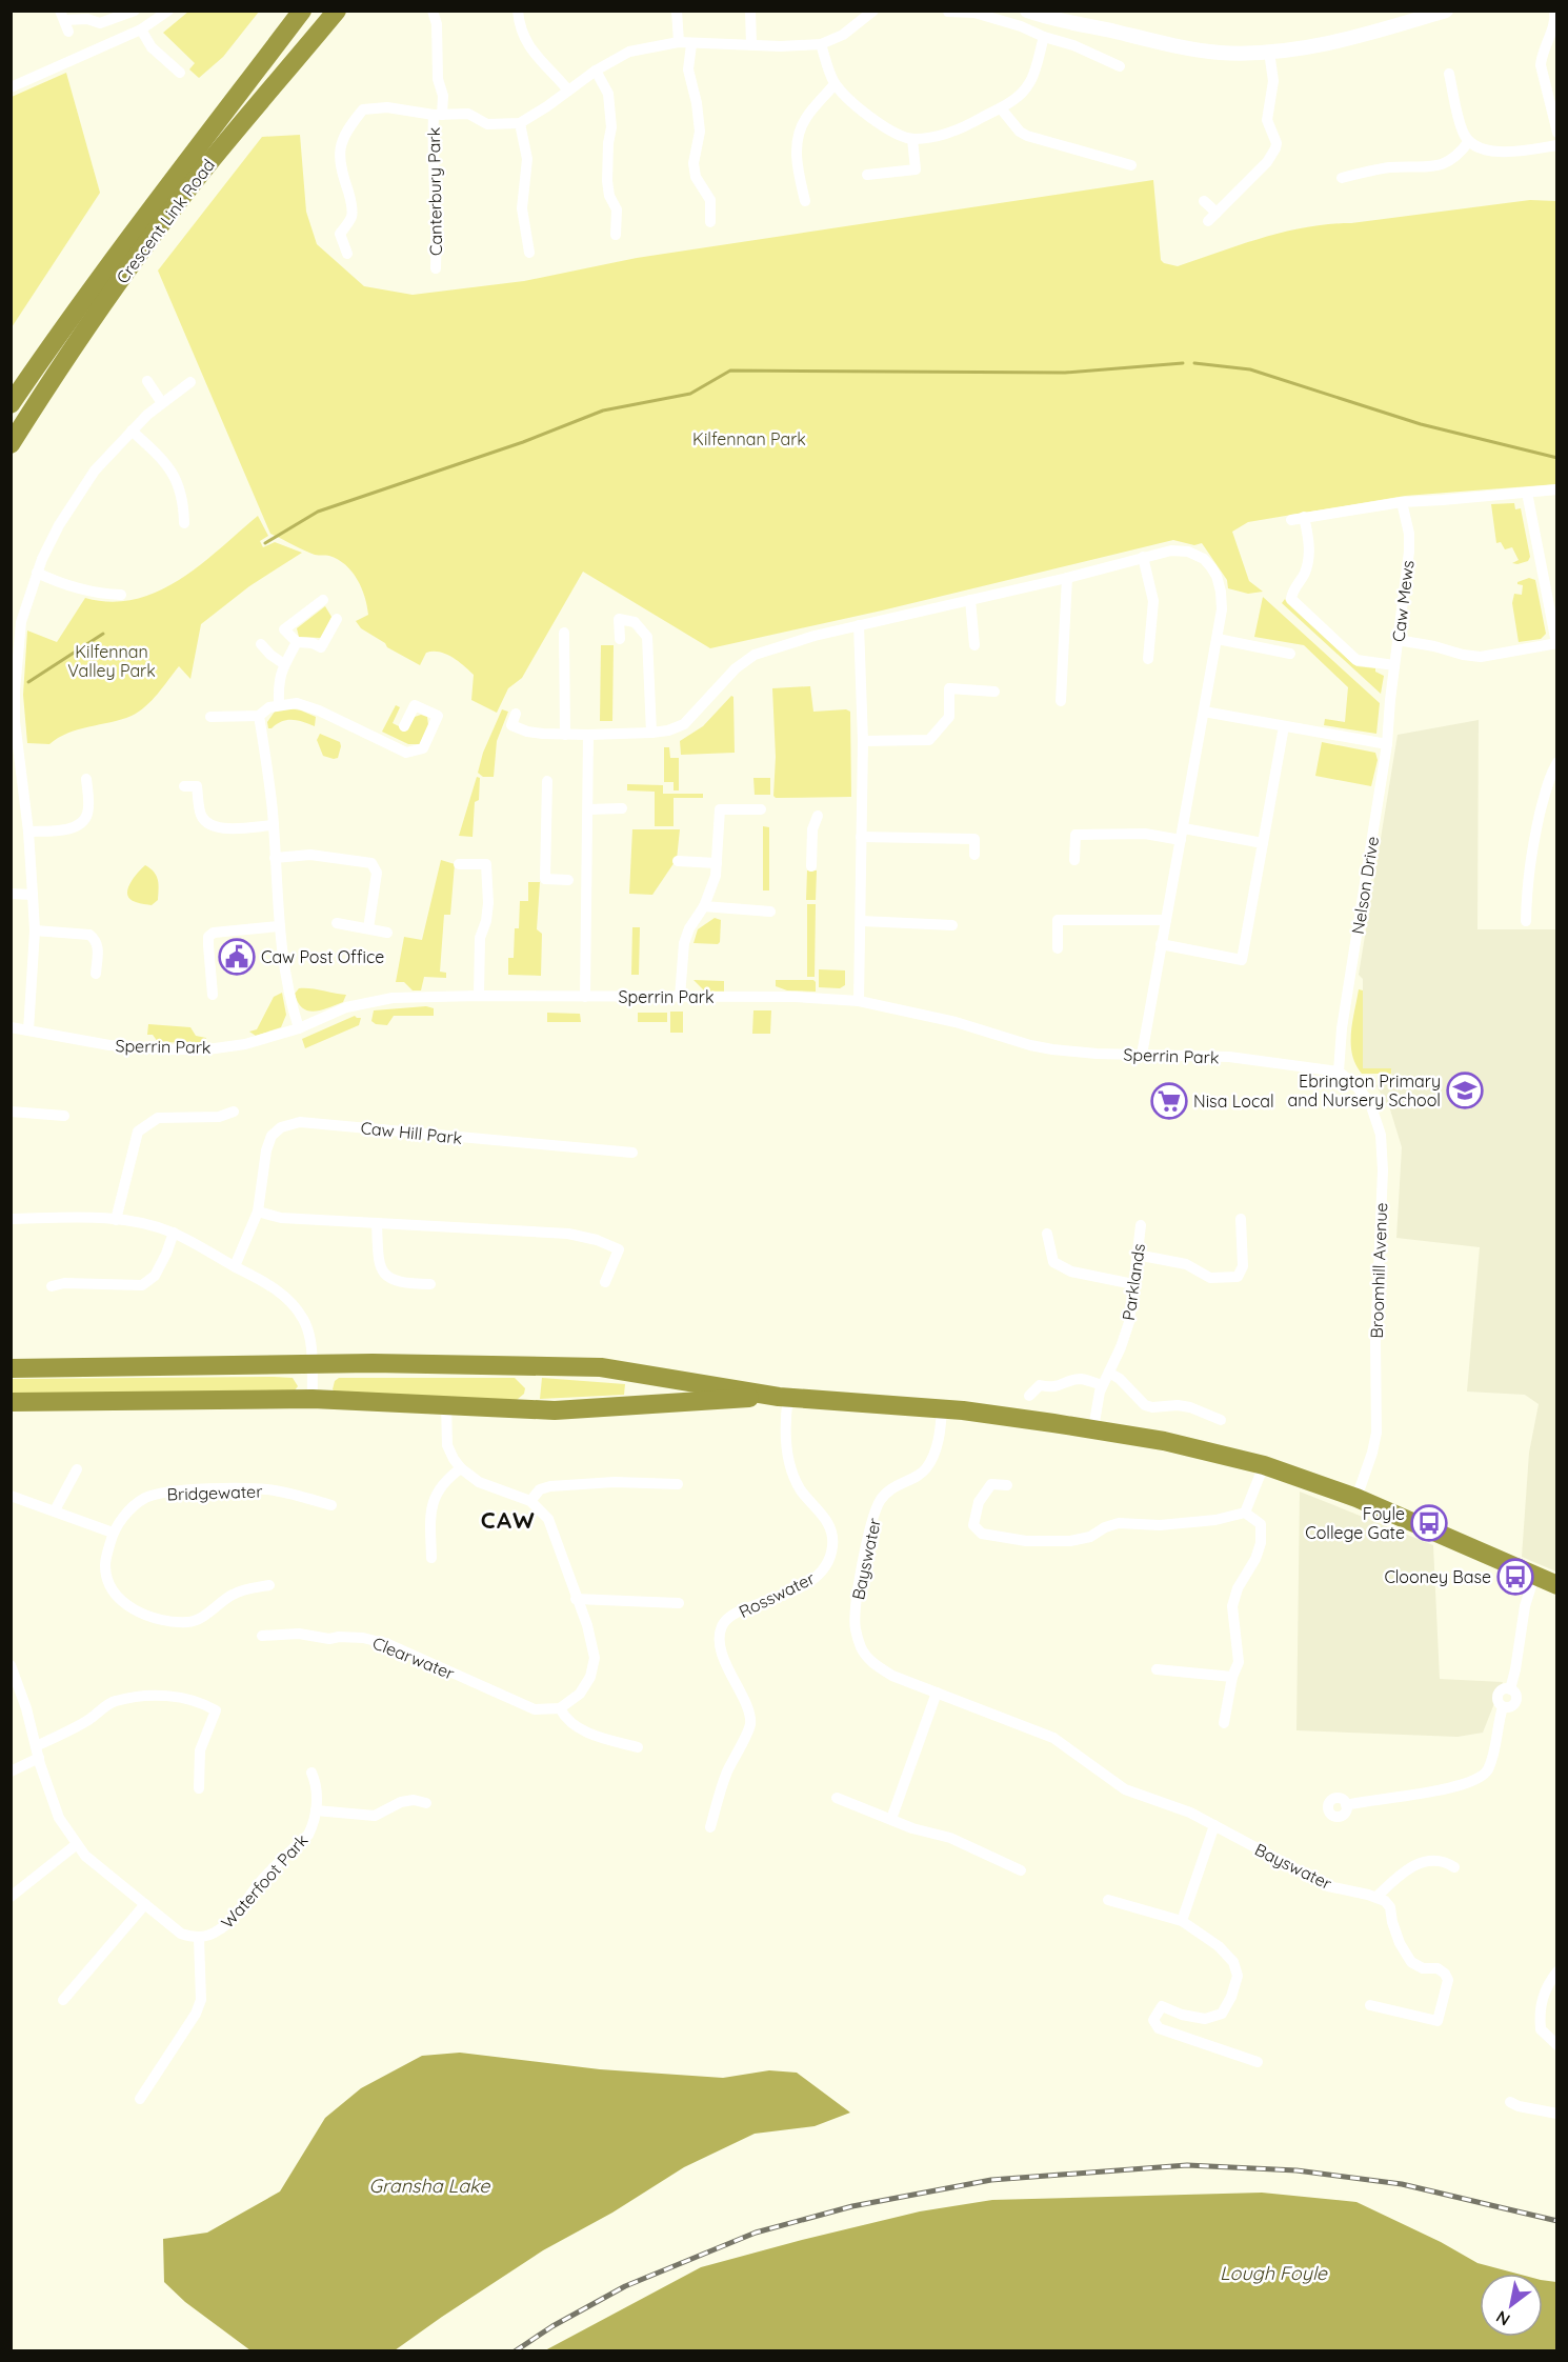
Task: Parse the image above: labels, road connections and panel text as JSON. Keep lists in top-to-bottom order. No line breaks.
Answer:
{"streets":{"highway":["Crescent Link Road"],"street":["Canterbury Park","Caw Mews","Nelson Drive","Sperrin Park","Caw Hill Park","Broomhill Avenue","Parklands","Bridgewater","Bayswater","Rosswater","Clearwater","Waterfoot Park"]},"crossings":[["Caw Mews","Nelson Drive"],["Nelson Drive","Sperrin Park"],["Nelson Drive","Broomhill Avenue"],["Sperrin Park","Broomhill Avenue"]],"districts":["CAW"],"water":["Gransha Lake","Lough Foyle"],"parks":["Kilfennan Park","Kilfennan Valley Park"],"places":{"public building":["Caw Post Office"],"school or university":["Ebrington Primary and Nursery School"],"supermarket":["Nisa Local"],"bus stop":["Foyle College Gate","Clooney Base"]},"north":"bottom left"}
